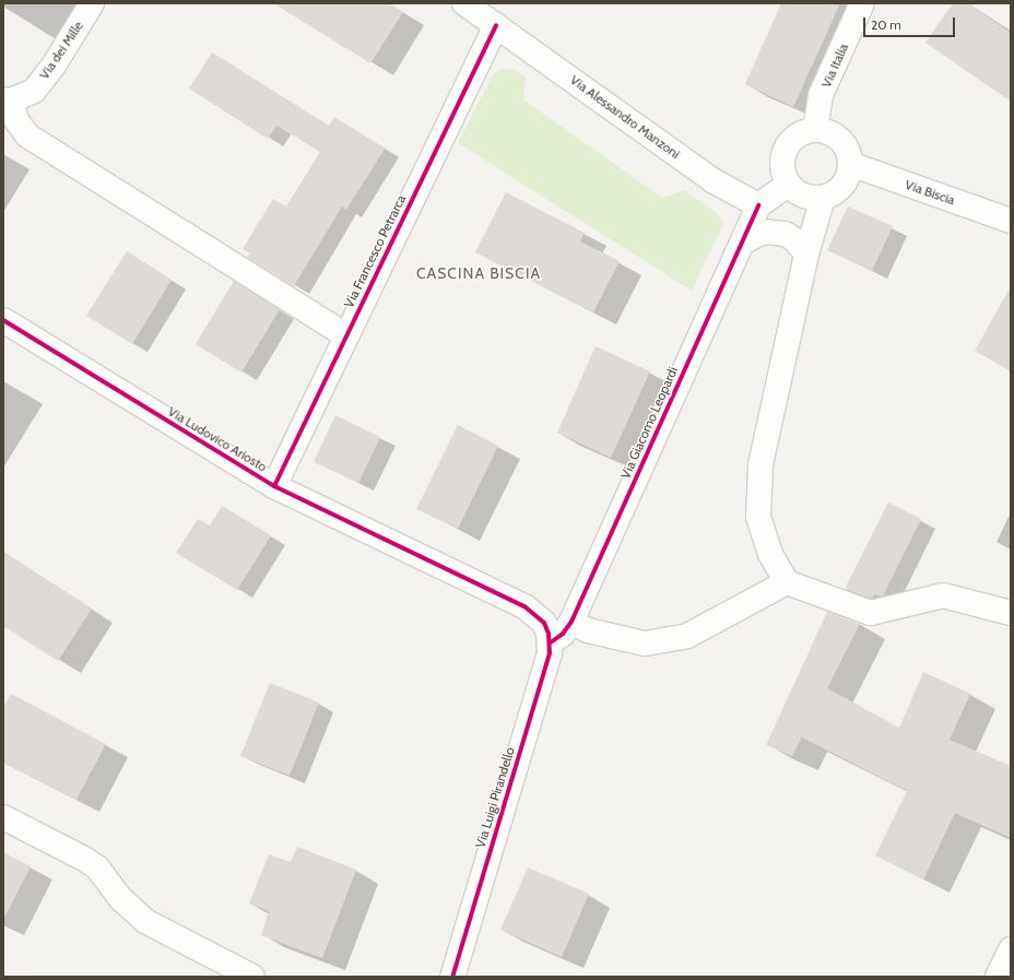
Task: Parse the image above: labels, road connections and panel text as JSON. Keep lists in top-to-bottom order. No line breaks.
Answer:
{"streets":{"street":["Via dei Mille","Via Italia","Via Alessandro Manzoni","Via Biscia","Via Francesco Petrarca","Via Giacomo Leopardi","Via Ludovico Ariosto","Via Luigi Pirandello"]},"crossings":[["Via Italia","Via Biscia"],["Via Alessandro Manzoni","Via Francesco Petrarca"],["Via Alessandro Manzoni","Via Giacomo Leopardi"],["Via Francesco Petrarca","Via Ludovico Ariosto"],["Via Giacomo Leopardi","Via Ludovico Ariosto"],["Via Giacomo Leopardi","Via Luigi Pirandello"],["Via Ludovico Ariosto","Via Luigi Pirandello"]],"districts":["CASCINA BISCIA"],"scale_bar":"20 m"}
